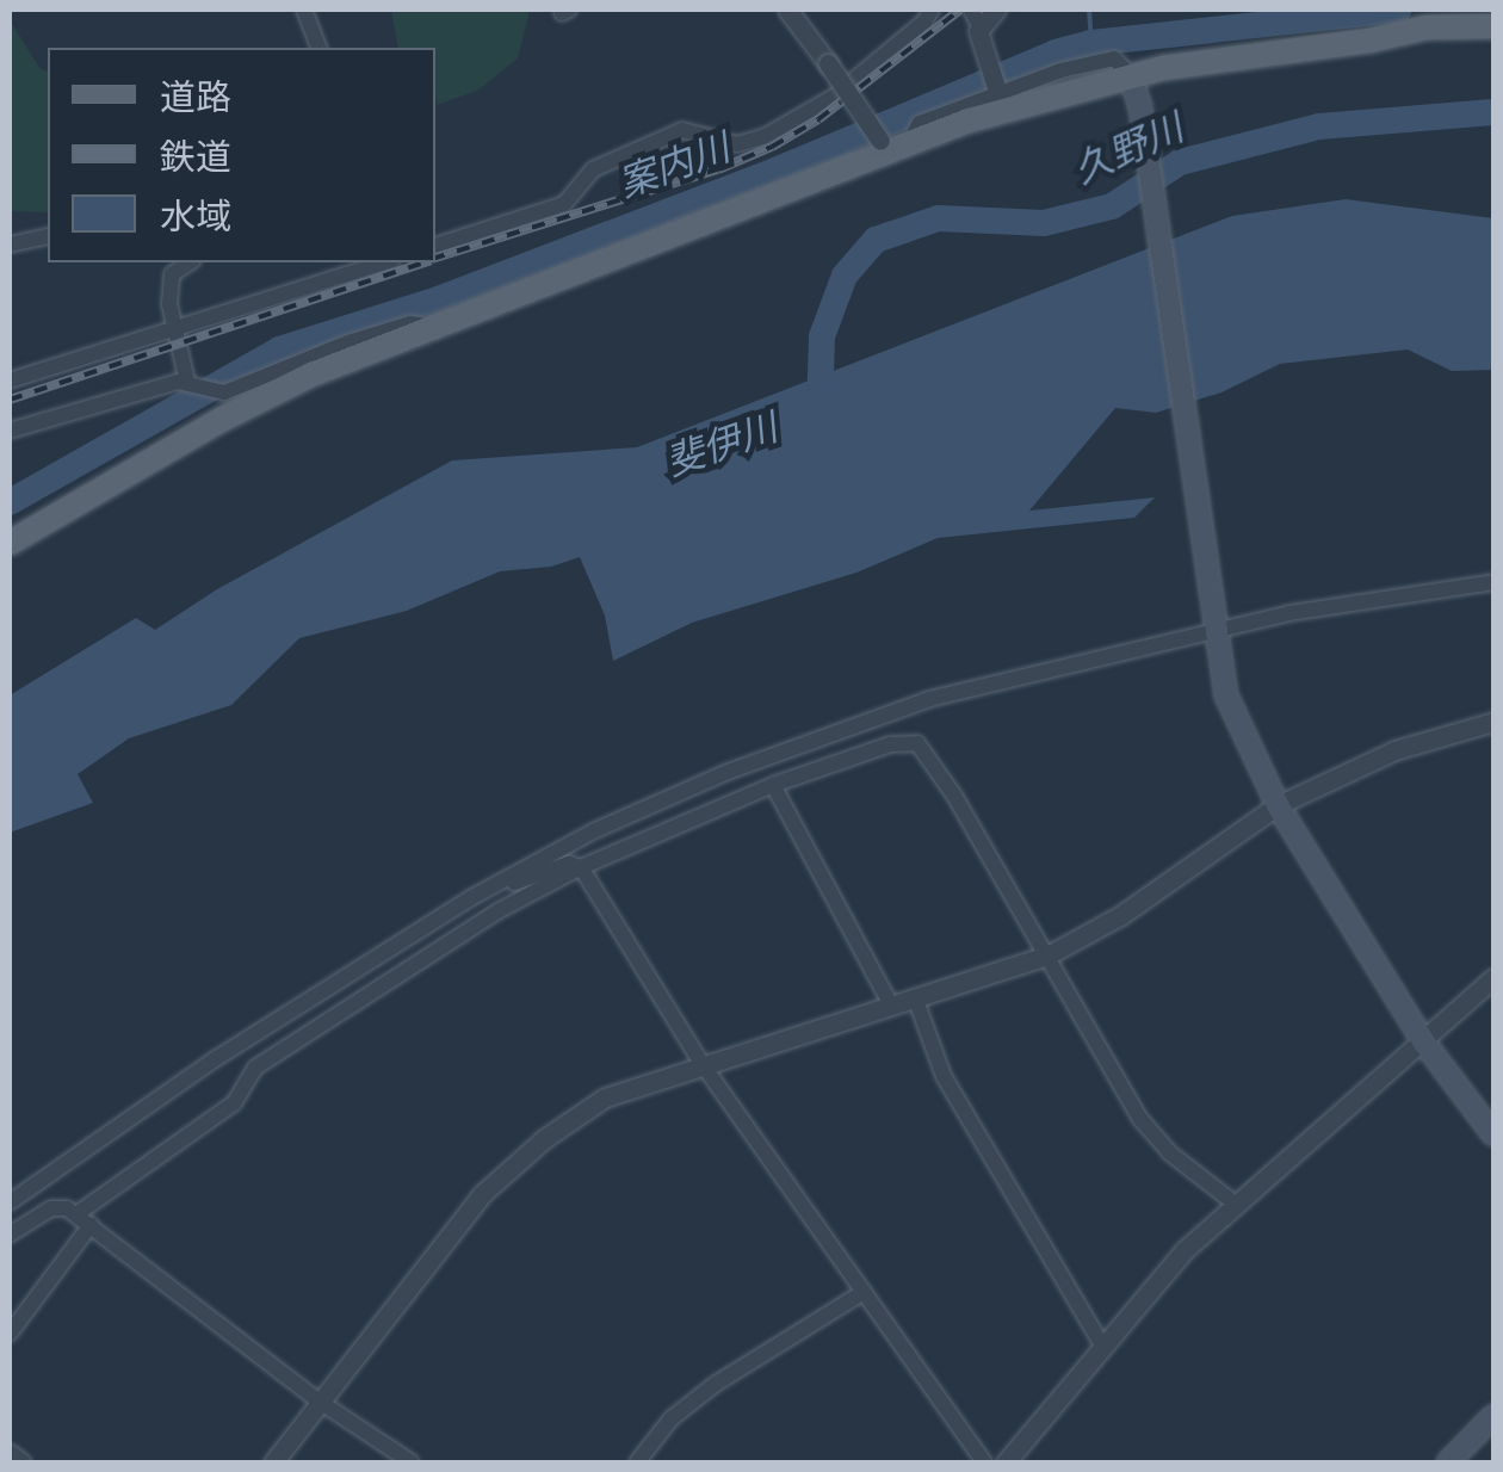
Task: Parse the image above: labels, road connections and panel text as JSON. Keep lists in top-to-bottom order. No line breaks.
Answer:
{"water":["久野川","案内川","斐伊川"],"legend":["道路","鉄道","水域"]}
